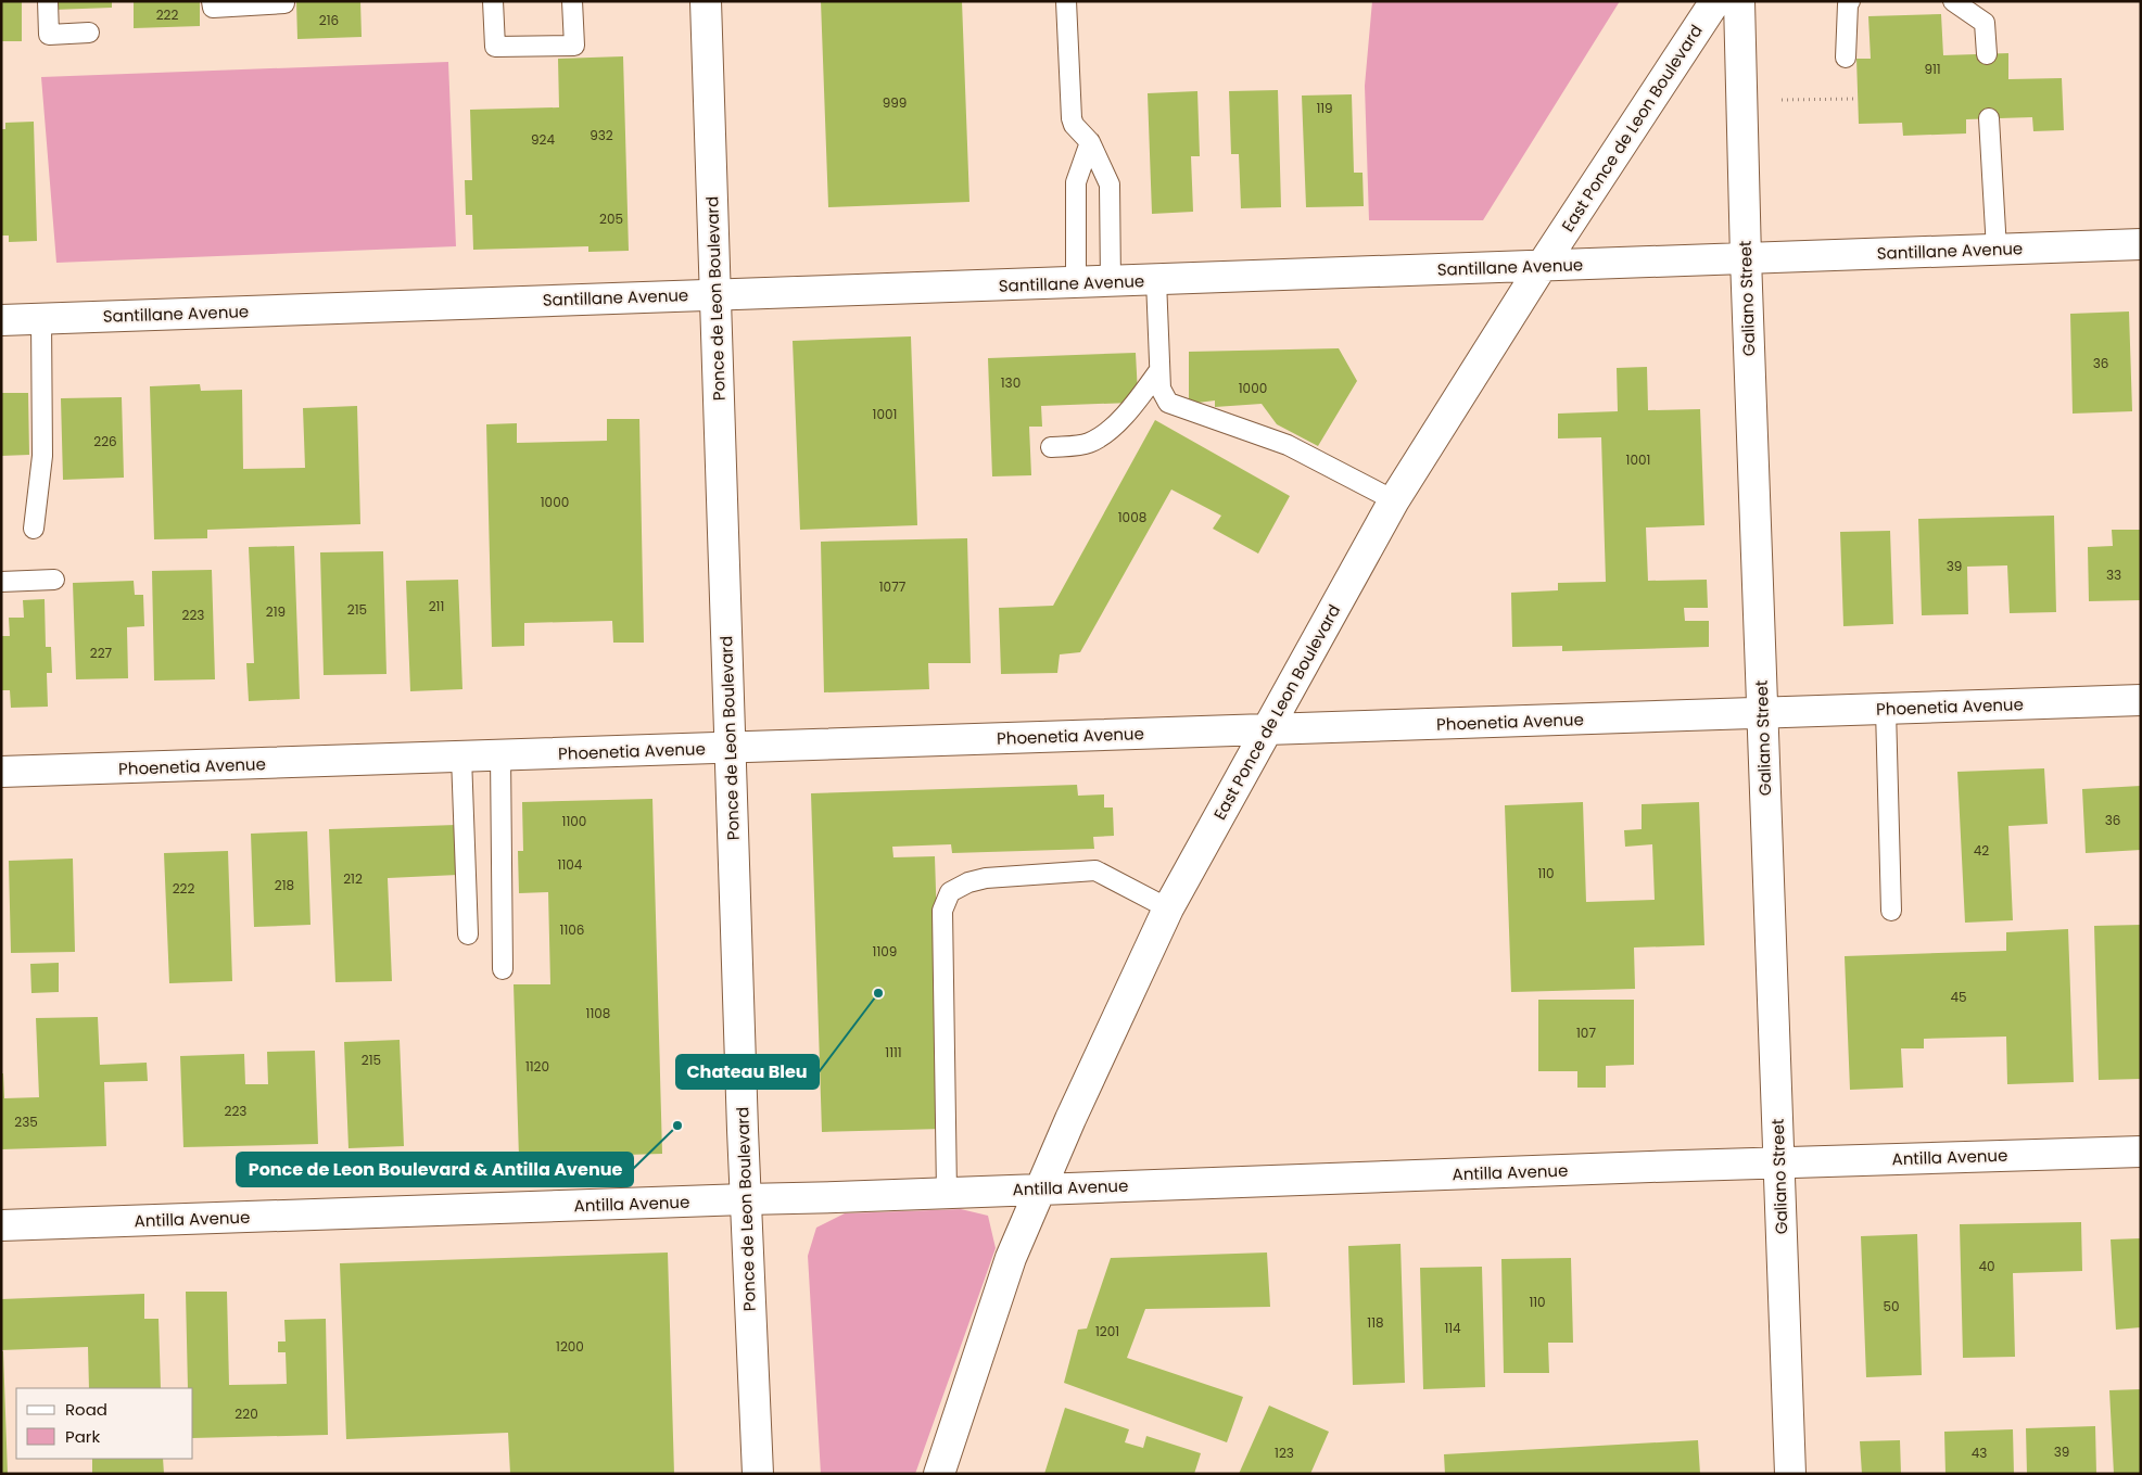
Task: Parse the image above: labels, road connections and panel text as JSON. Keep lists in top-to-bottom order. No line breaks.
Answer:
{"streets":{"street":["East Ponce de Leon Boulevard","Santillane Avenue","Ponce de Leon Boulevard","Galiano Street","Phoenetia Avenue","Antilla Avenue"]},"crossings":[["East Ponce de Leon Boulevard","Santillane Avenue"],["East Ponce de Leon Boulevard","Phoenetia Avenue"],["East Ponce de Leon Boulevard","Antilla Avenue"],["Santillane Avenue","Ponce de Leon Boulevard"],["Santillane Avenue","Galiano Street"],["Ponce de Leon Boulevard","Phoenetia Avenue"],["Ponce de Leon Boulevard","Antilla Avenue"],["Galiano Street","Phoenetia Avenue"],["Galiano Street","Antilla Avenue"]],"places":["Chateau Bleu","Ponce de Leon Boulevard & Antilla Avenue"],"house_numbers":["222","216","911","999","119","932","924","205","36","130","1000","1001","226","1001","1000","1008","39","33","1077","211","215","219","223","227","36","1100","42","1104","110","212","218","222","1106","1109","45","1108","107","1111","215","1120","223","235","40","110","50","118","114","1201","1200","220","39","123","43"],"legend":["Road","Park"]}
